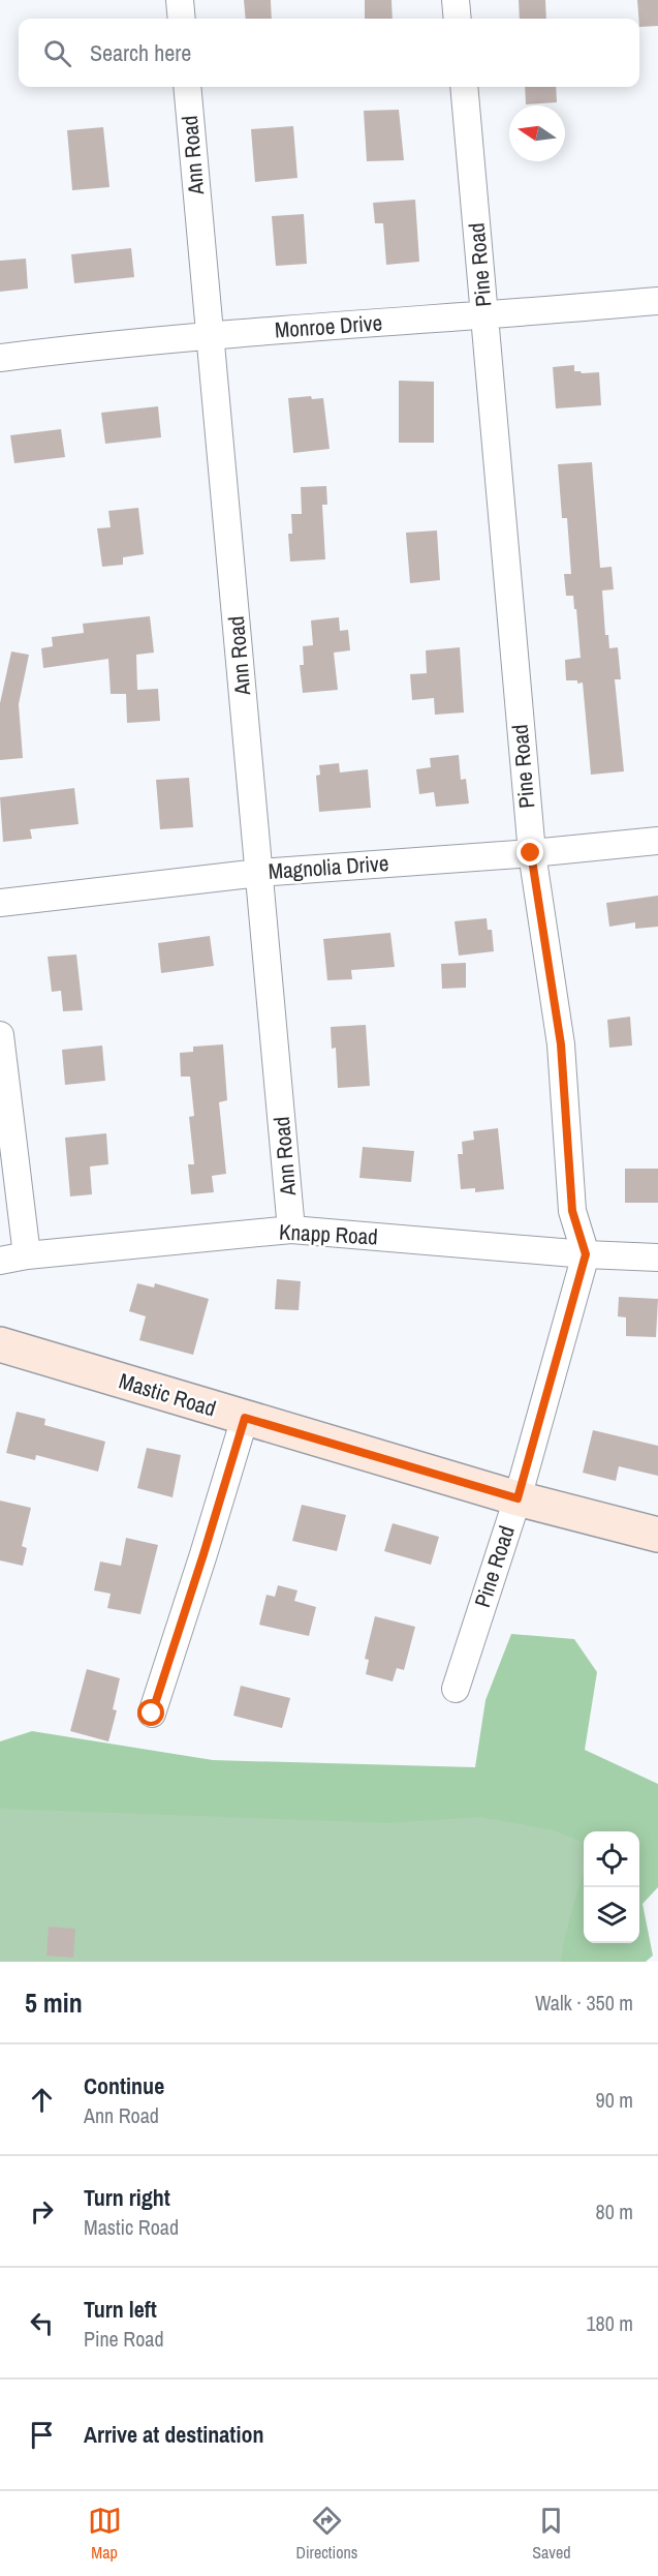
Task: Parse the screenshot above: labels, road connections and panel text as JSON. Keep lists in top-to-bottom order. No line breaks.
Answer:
{"streets":{"main road":["Mastic Road"],"street":["Ann Road","Pine Road","Monroe Drive","Magnolia Drive","Knapp Road"]},"crossings":[["Ann Road","Monroe Drive"],["Ann Road","Magnolia Drive"],["Ann Road","Knapp Road"],["Pine Road","Monroe Drive"],["Pine Road","Magnolia Drive"],["Pine Road","Knapp Road"],["Pine Road","Mastic Road"]],"north":"left","page":{"search":"Search here","heading":["5 min","Walk · 350 m"],"list":[["Continue","Ann Road","90 m"],["Turn right","Mastic Road","80 m"],["Turn left","Pine Road","180 m"],"Arrive at destination"],"nav":["Map","Directions","Saved"]}}
